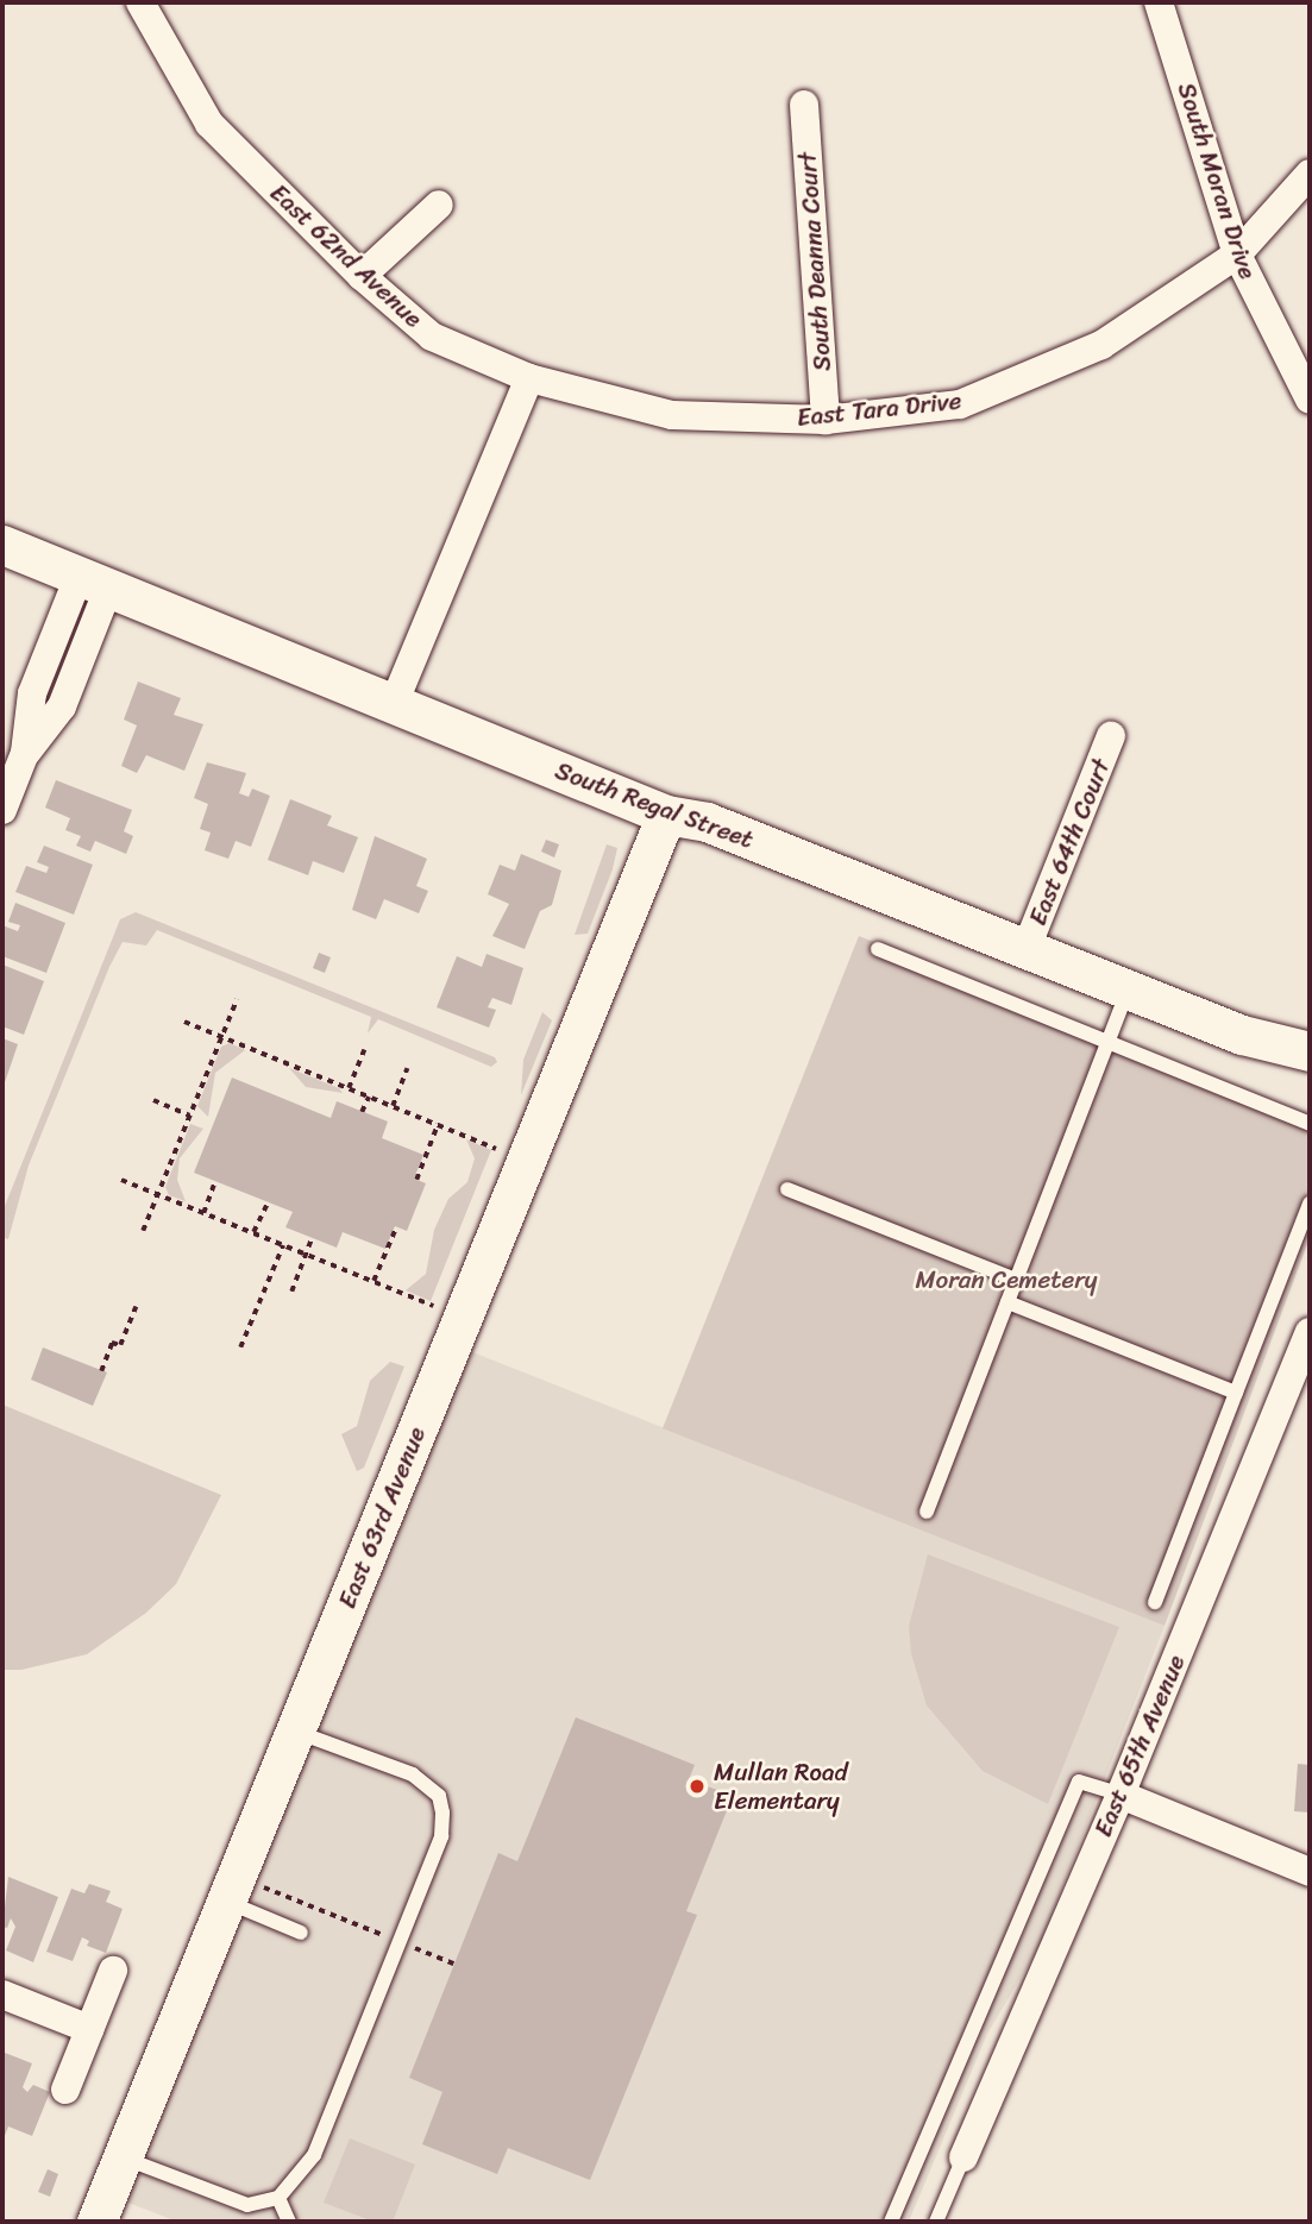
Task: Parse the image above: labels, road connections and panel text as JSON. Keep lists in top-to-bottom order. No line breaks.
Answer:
{"streets":{"street":["South Moran Drive","East 62nd Avenue","South Deanna Court","East Tara Drive","South Regal Street","East 64th Court","East 63rd Avenue","East 65th Avenue"]},"crossings":[["South Moran Drive","East Tara Drive"],["East 62nd Avenue","East Tara Drive"],["South Deanna Court","East Tara Drive"],["South Regal Street","East 64th Court"],["South Regal Street","East 63rd Avenue"]],"parks":["Moran Cemetery"],"places":["Mullan Road Elementary"]}
